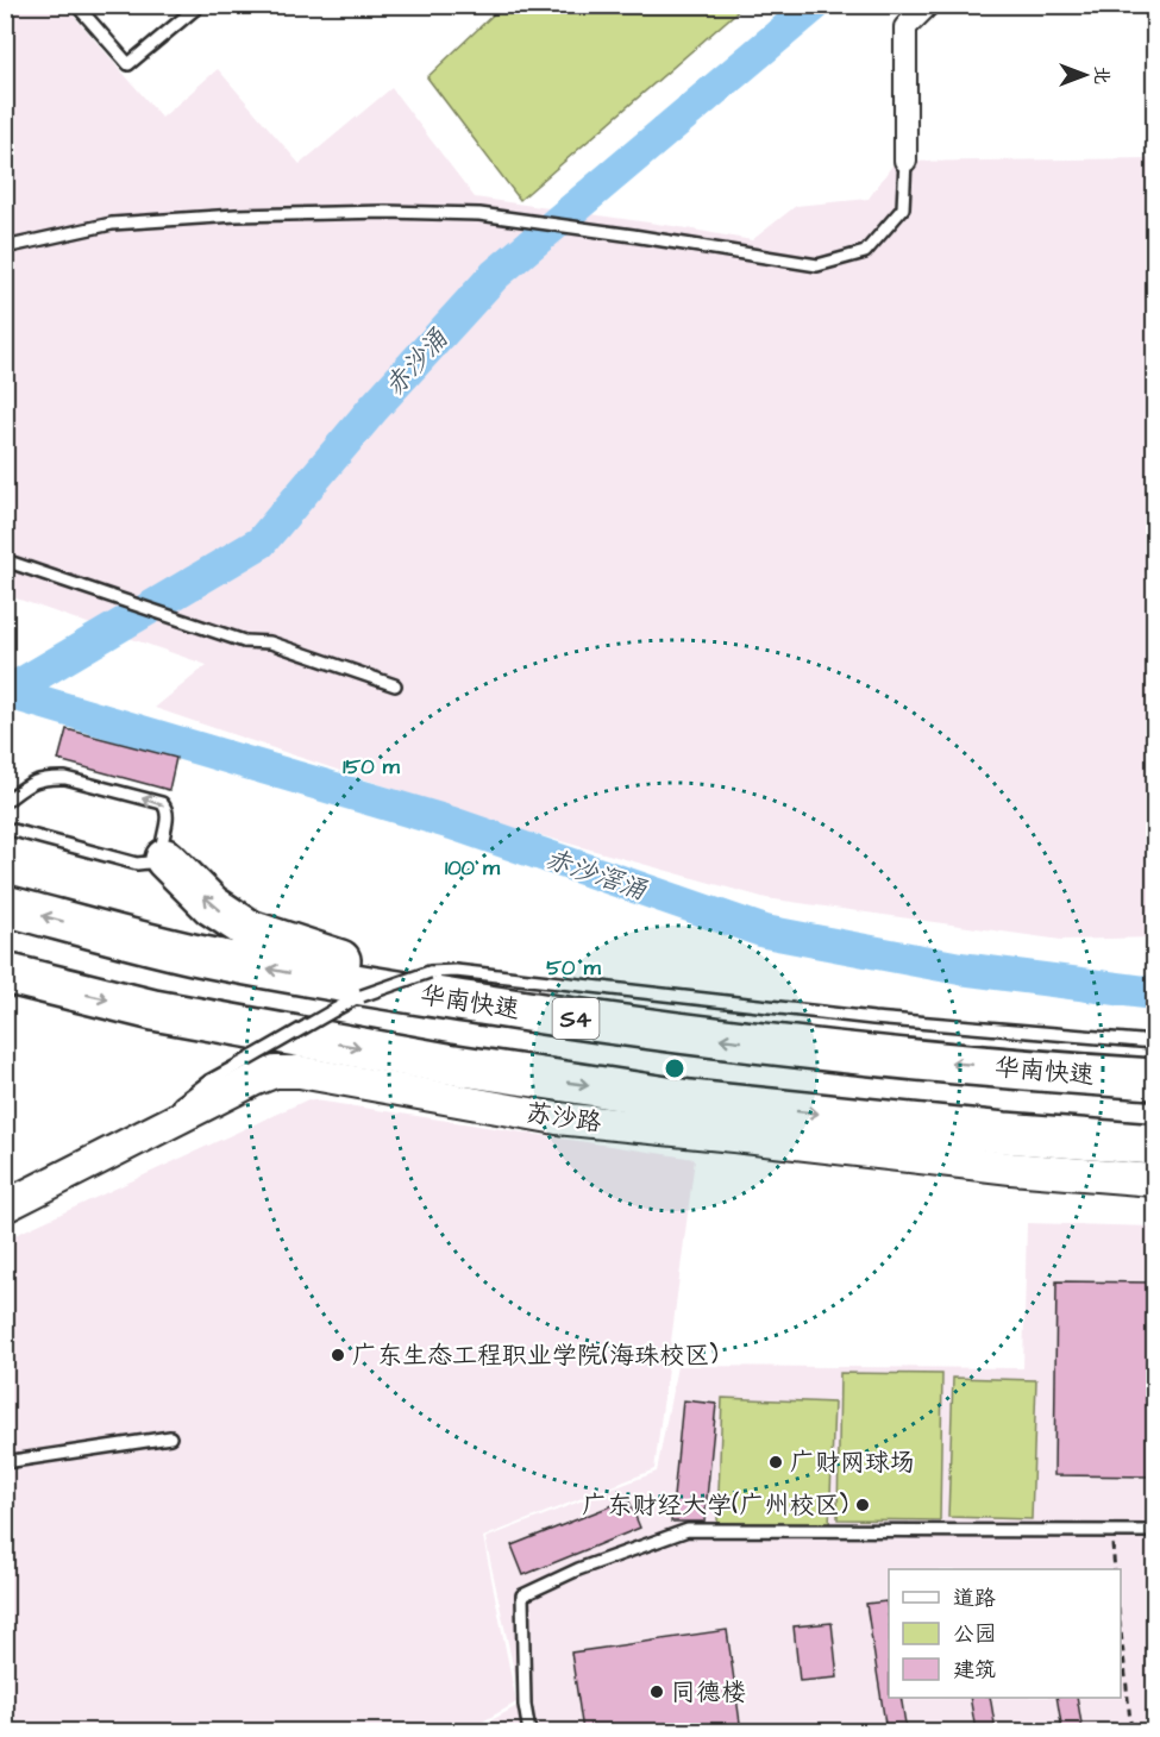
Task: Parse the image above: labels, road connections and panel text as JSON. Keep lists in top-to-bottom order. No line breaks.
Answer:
{"streets":{"highway":["华南快速","S4"],"street":["苏沙路"]},"water":["赤沙涌","赤沙滘涌"],"places":["广东生态工程职业学院(海珠校区)","广财网球场","广东财经大学(广州校区)","同德楼"],"legend":["道路","公园","建筑"],"north":"right","rings":["150 m","100 m","50 m"]}
